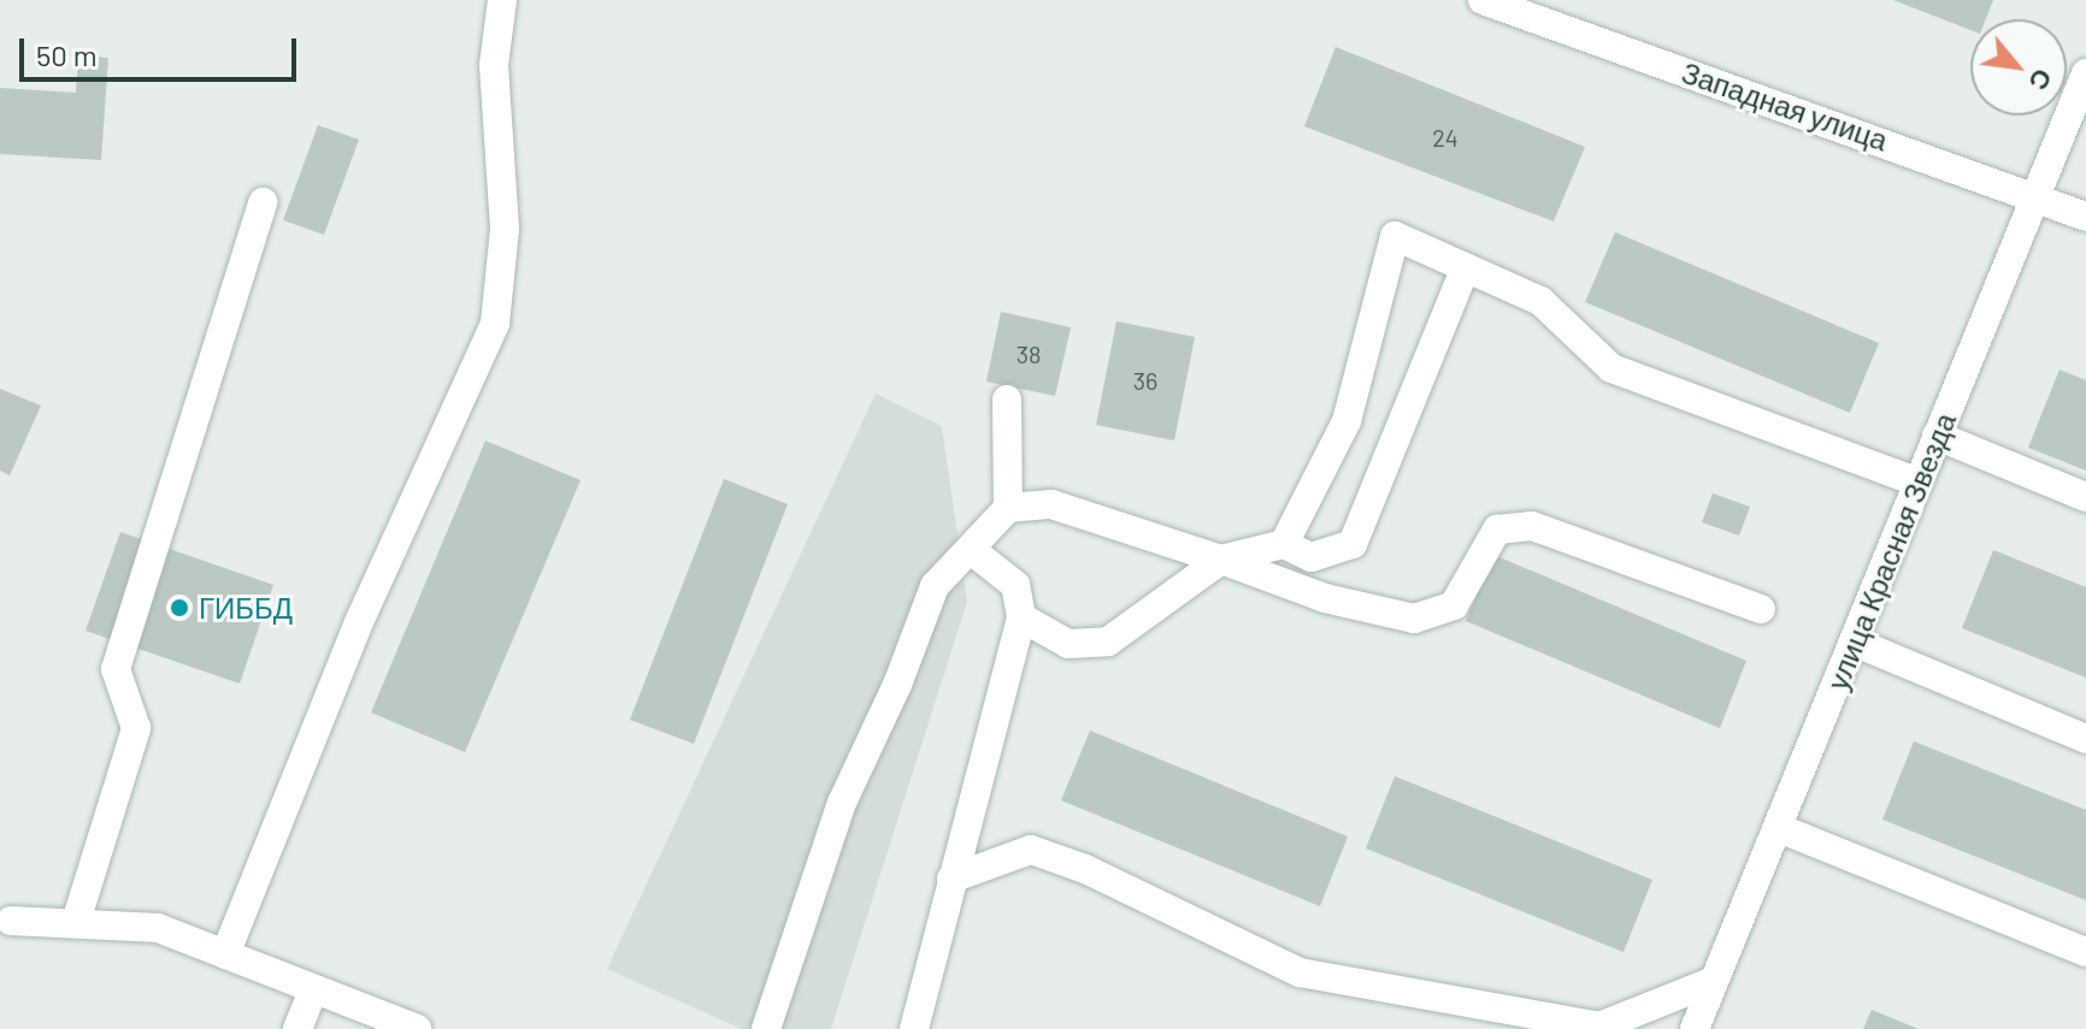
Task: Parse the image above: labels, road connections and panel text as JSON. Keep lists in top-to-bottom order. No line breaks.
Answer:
{"streets":{"street":["Западная улица","улица Красная Звезда"]},"crossings":[["Западная улица","улица Красная Звезда"]],"places":["ГИББД"],"house_numbers":["24","38","36"],"scale_bar":"50 m","north":"bottom right"}
